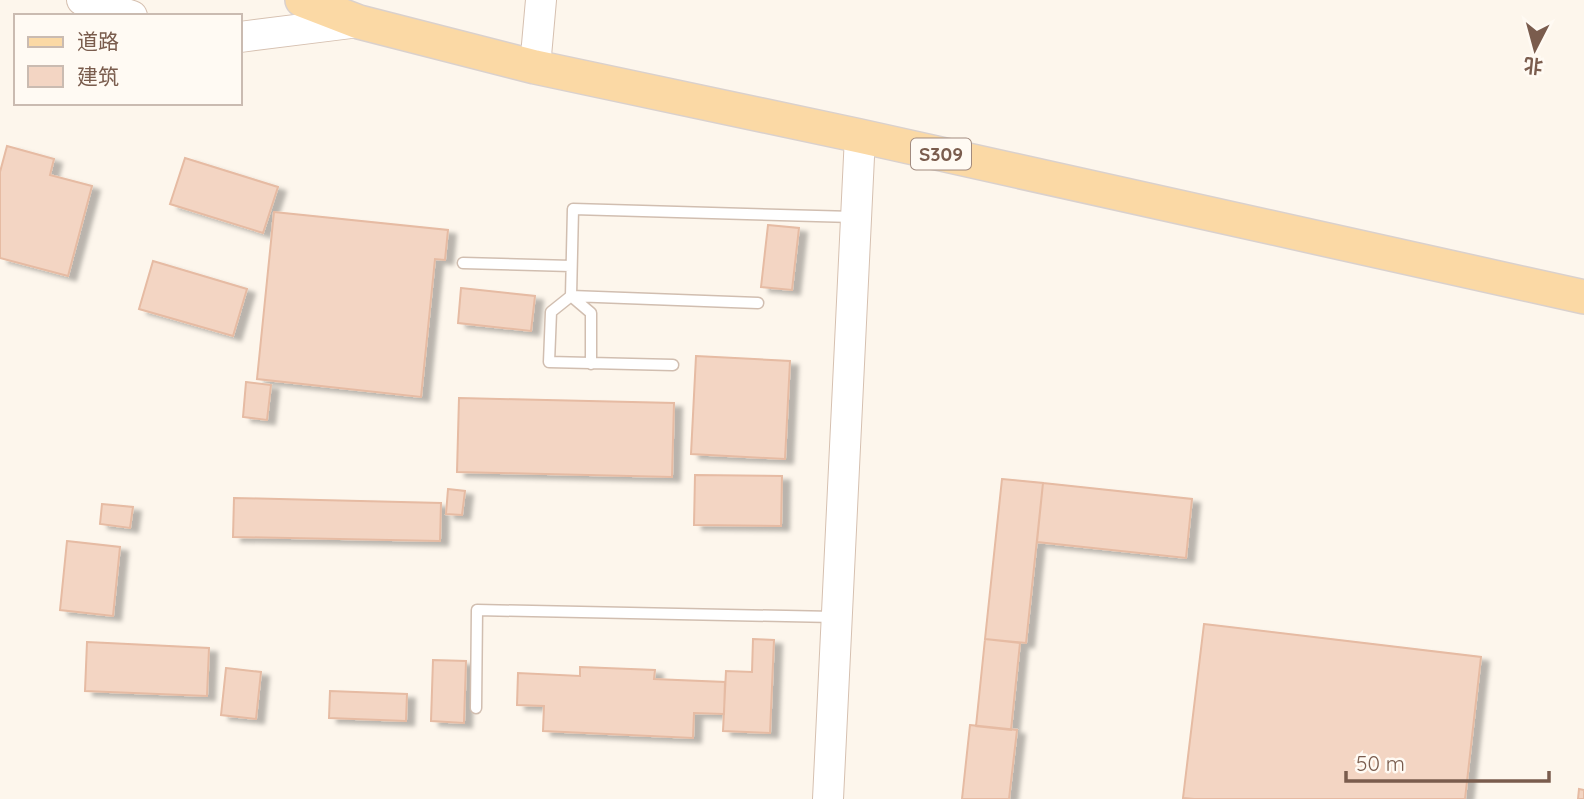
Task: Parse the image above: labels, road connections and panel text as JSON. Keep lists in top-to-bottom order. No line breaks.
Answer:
{"streets":{"main road":["S309"]},"legend":["道路","建筑"],"scale_bar":"50 m","north":"bottom"}
